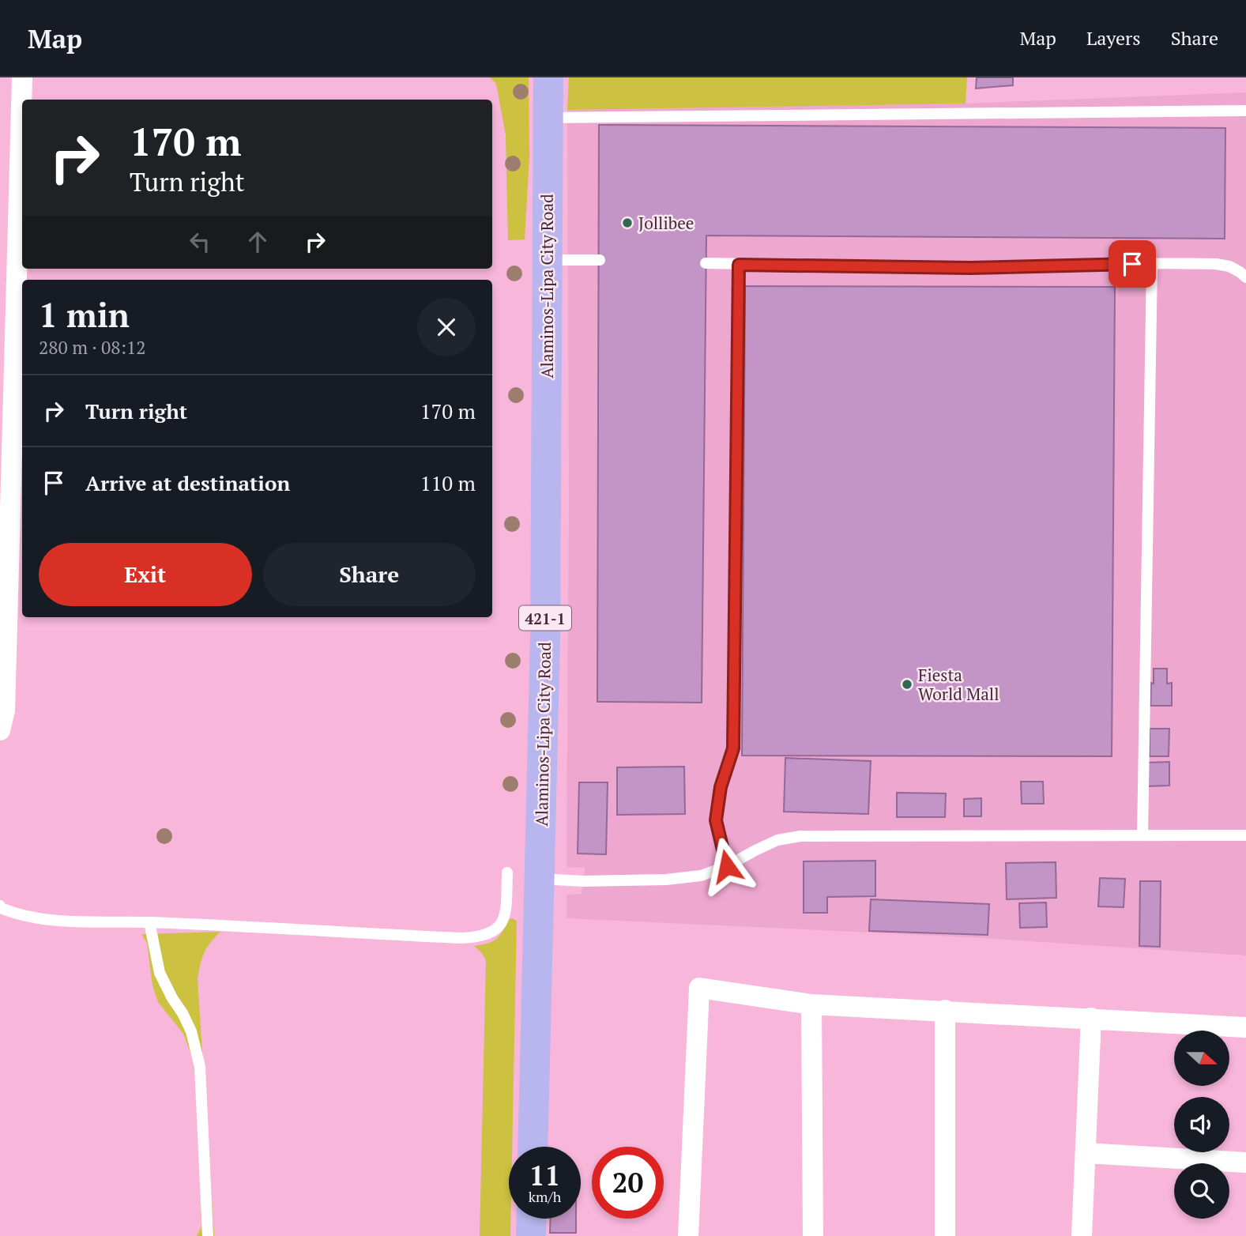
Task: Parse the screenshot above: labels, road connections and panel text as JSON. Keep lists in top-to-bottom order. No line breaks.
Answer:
{"streets":{"main road":["Alaminos-Lipa City Road","421-1"]},"places":["Jollibee","Fiesta World Mall"],"north":"right","page":{"header":"Map","nav":["Map","Layers","Share"],"turn":["170 m","Turn right"],"heading":["1 min","280 m · 08:12"],"list":[{"name":"Turn right","value":"170 m"},{"name":"Arrive at destination","value":"110 m"}],"buttons":["Exit","Share"],"speed":"11 km/h","limit":"20"}}
